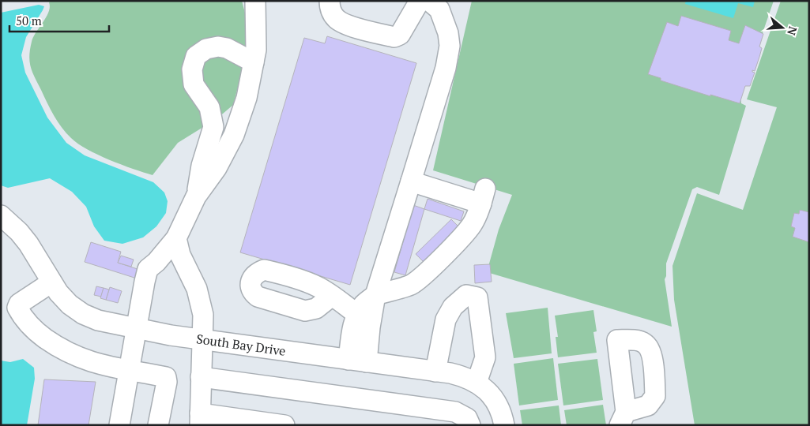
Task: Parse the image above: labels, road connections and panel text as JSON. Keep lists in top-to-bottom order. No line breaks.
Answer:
{"streets":{"street":["South Bay Drive"]},"scale_bar":"50 m","north":"right"}
